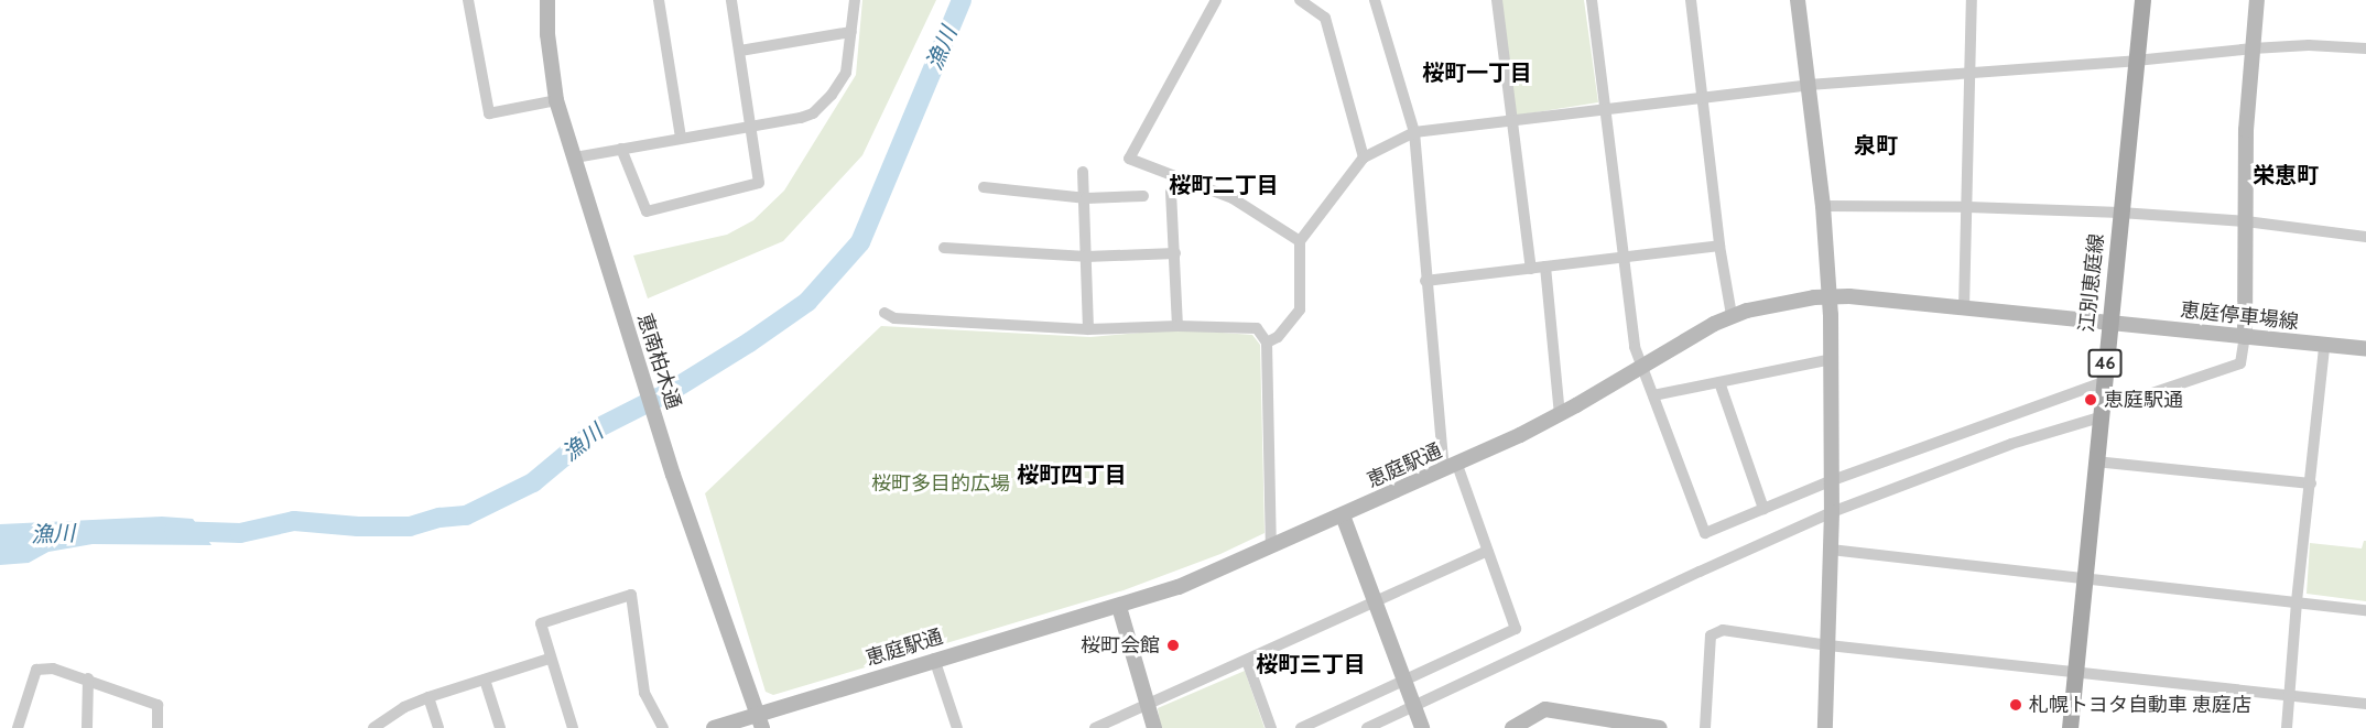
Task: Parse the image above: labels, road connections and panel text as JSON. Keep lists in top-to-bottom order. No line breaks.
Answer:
{"streets":{"main road":["江別恵庭線","46"],"street":["恵庭停車場線","恵南柏木通","恵庭駅通"]},"crossings":[["江別恵庭線","恵庭停車場線"],["江別恵庭線","恵庭駅通"],["恵庭停車場線","恵庭駅通"],["恵南柏木通","恵庭駅通"]],"districts":["桜町一丁目","泉町","栄恵町","桜町二丁目","桜町四丁目","桜町三丁目"],"water":["漁川"],"parks":["桜町多目的広場"],"places":["恵庭駅通","桜町会館","札幌トヨタ自動車 恵庭店"]}
